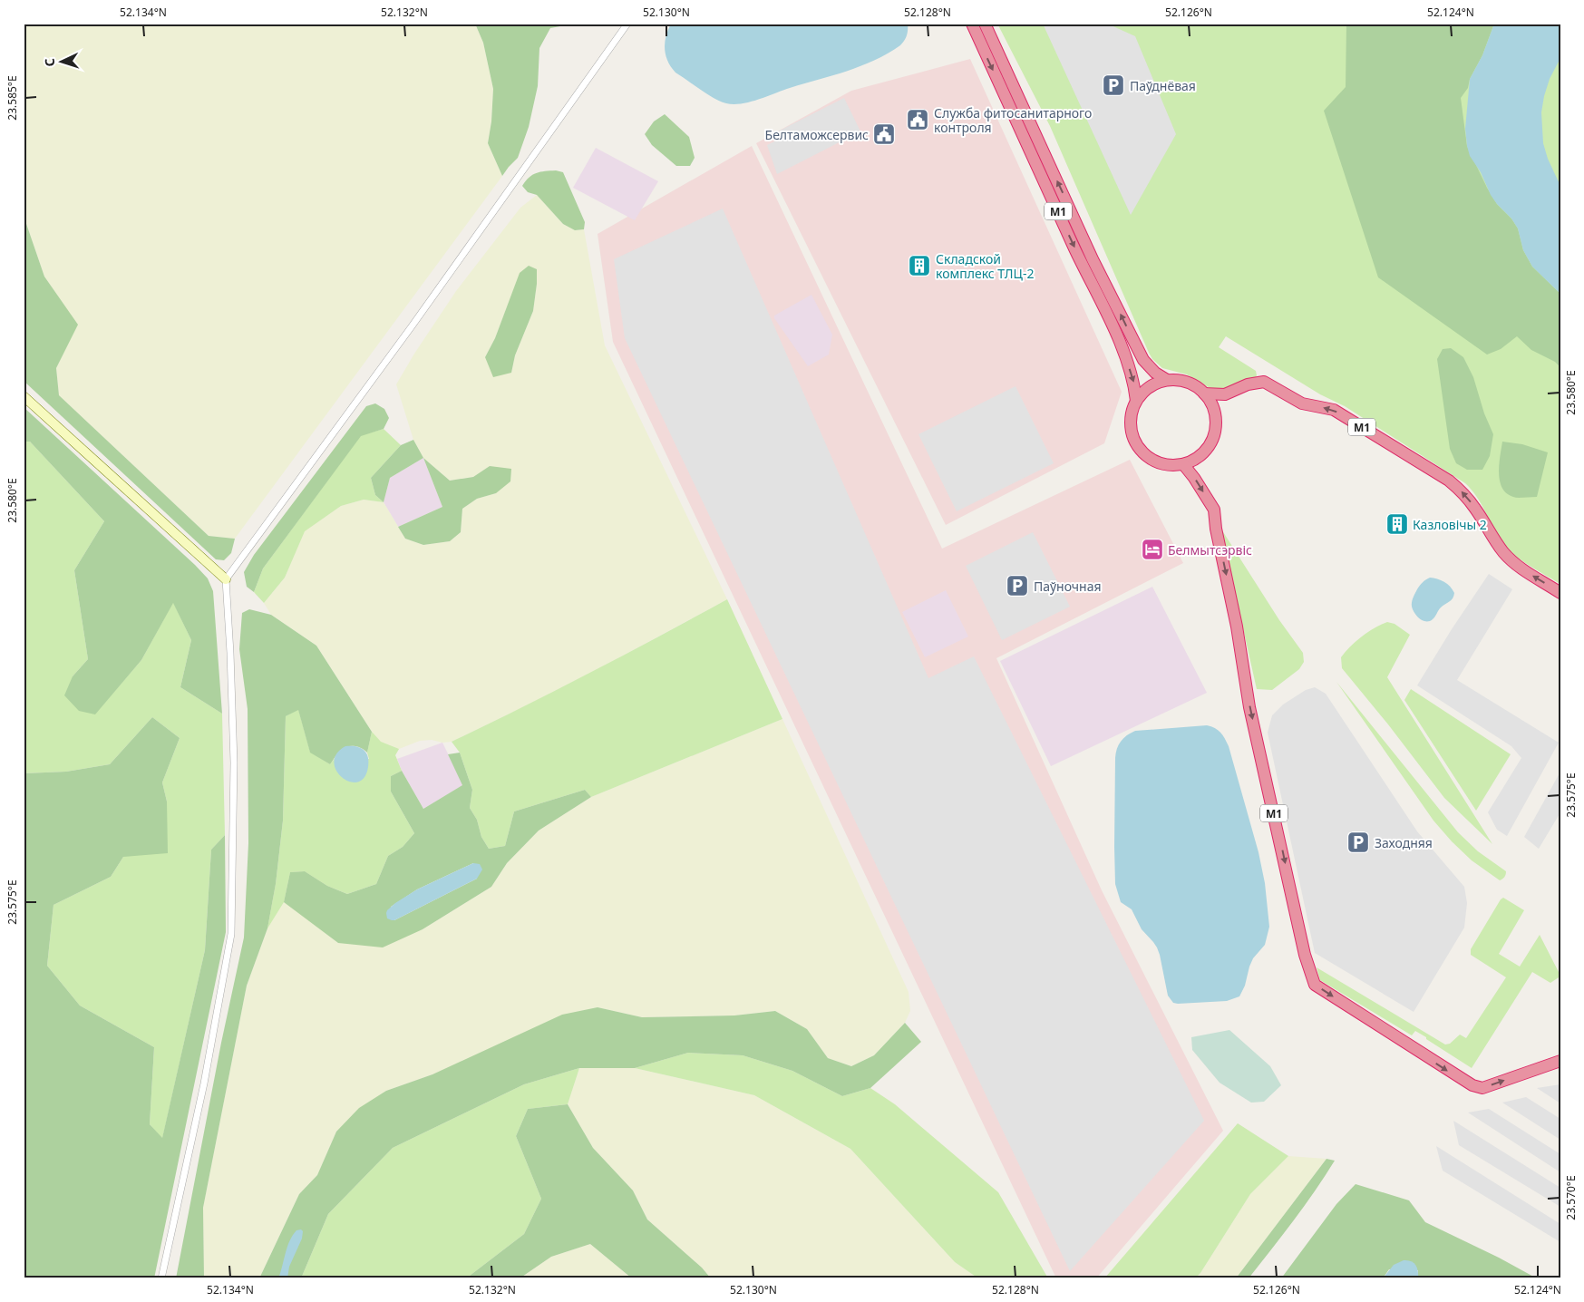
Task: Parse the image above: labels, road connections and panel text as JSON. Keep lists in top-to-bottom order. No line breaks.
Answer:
{"streets":{"highway":["М1"]},"places":{"parking":["Паўднёвая","Паўночная","Заходняя"],"public building":["Служба фитосанитарного контроля","Белтаможсервис"],"building":["Складской комплекс ТЛЦ-2","Казловічы 2"],"hotel":["Белмытсэрвіс"]},"north":"left","coordinates":["52.134°N","52.132°N","52.130°N","52.128°N","52.126°N","52.124°N","23.585°E","23.580°E","23.575°E","23.570°E"]}
